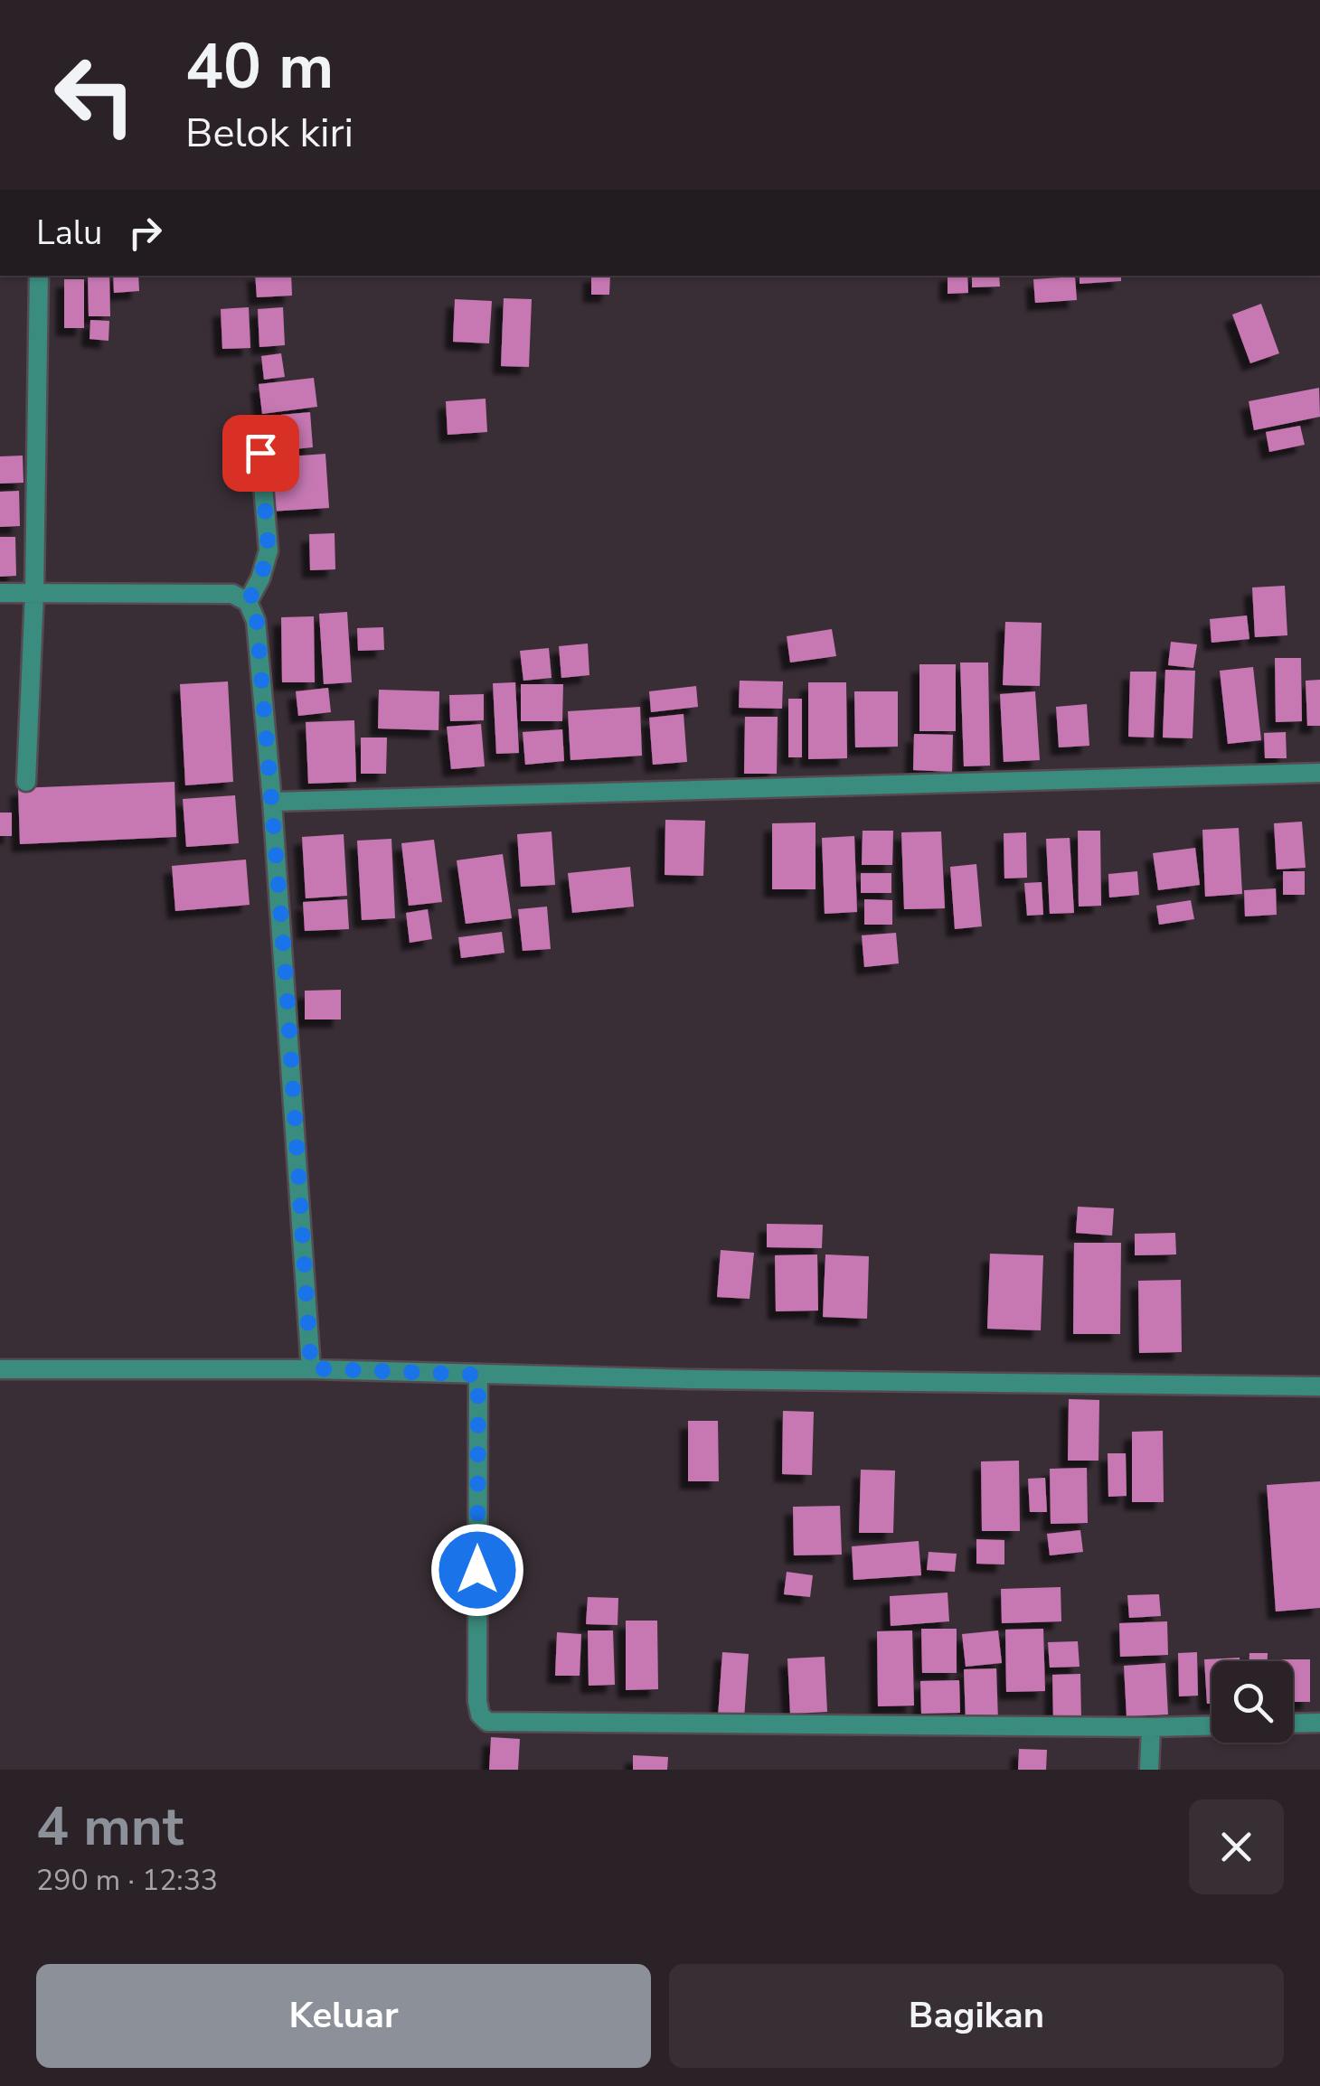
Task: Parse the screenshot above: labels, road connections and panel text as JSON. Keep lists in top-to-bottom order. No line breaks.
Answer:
{"page":{"turn":["40 m","Belok kiri"],"then":"Lalu","heading":["4 mnt","290 m · 12:33"],"buttons":["Keluar","Bagikan"]}}
